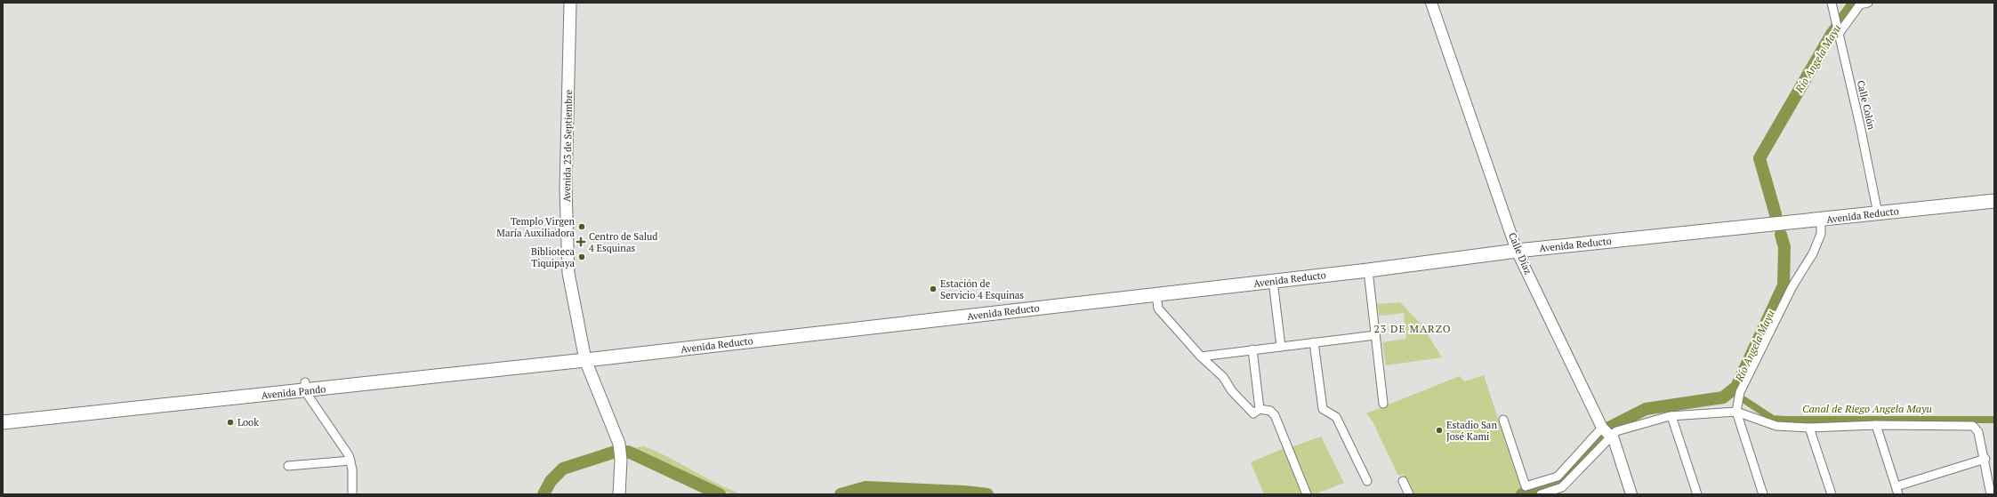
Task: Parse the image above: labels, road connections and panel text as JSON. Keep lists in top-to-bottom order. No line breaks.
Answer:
{"streets":{"main road":["Avenida 23 de Septiembre","Avenida Reducto","Avenida Pando"],"street":["Calle Colón","Calle Díaz"]},"crossings":[["Calle Colón","Avenida Reducto"],["Avenida 23 de Septiembre","Avenida Reducto"],["Avenida 23 de Septiembre","Avenida Pando"],["Avenida Reducto","Calle Díaz"],["Avenida Reducto","Avenida Pando"]],"districts":["23 DE MARZO"],"water":["Río Angela Mayu","Canal de Riego Angela Mayu"],"places":{"other":["Templo Virgen María Auxiliadora","Biblioteca Tiquipaya","Estación de Servicio 4 Esquinas","Look","Estadio San José Kami"],"health":["Centro de Salud 4 Esquinas"]}}
